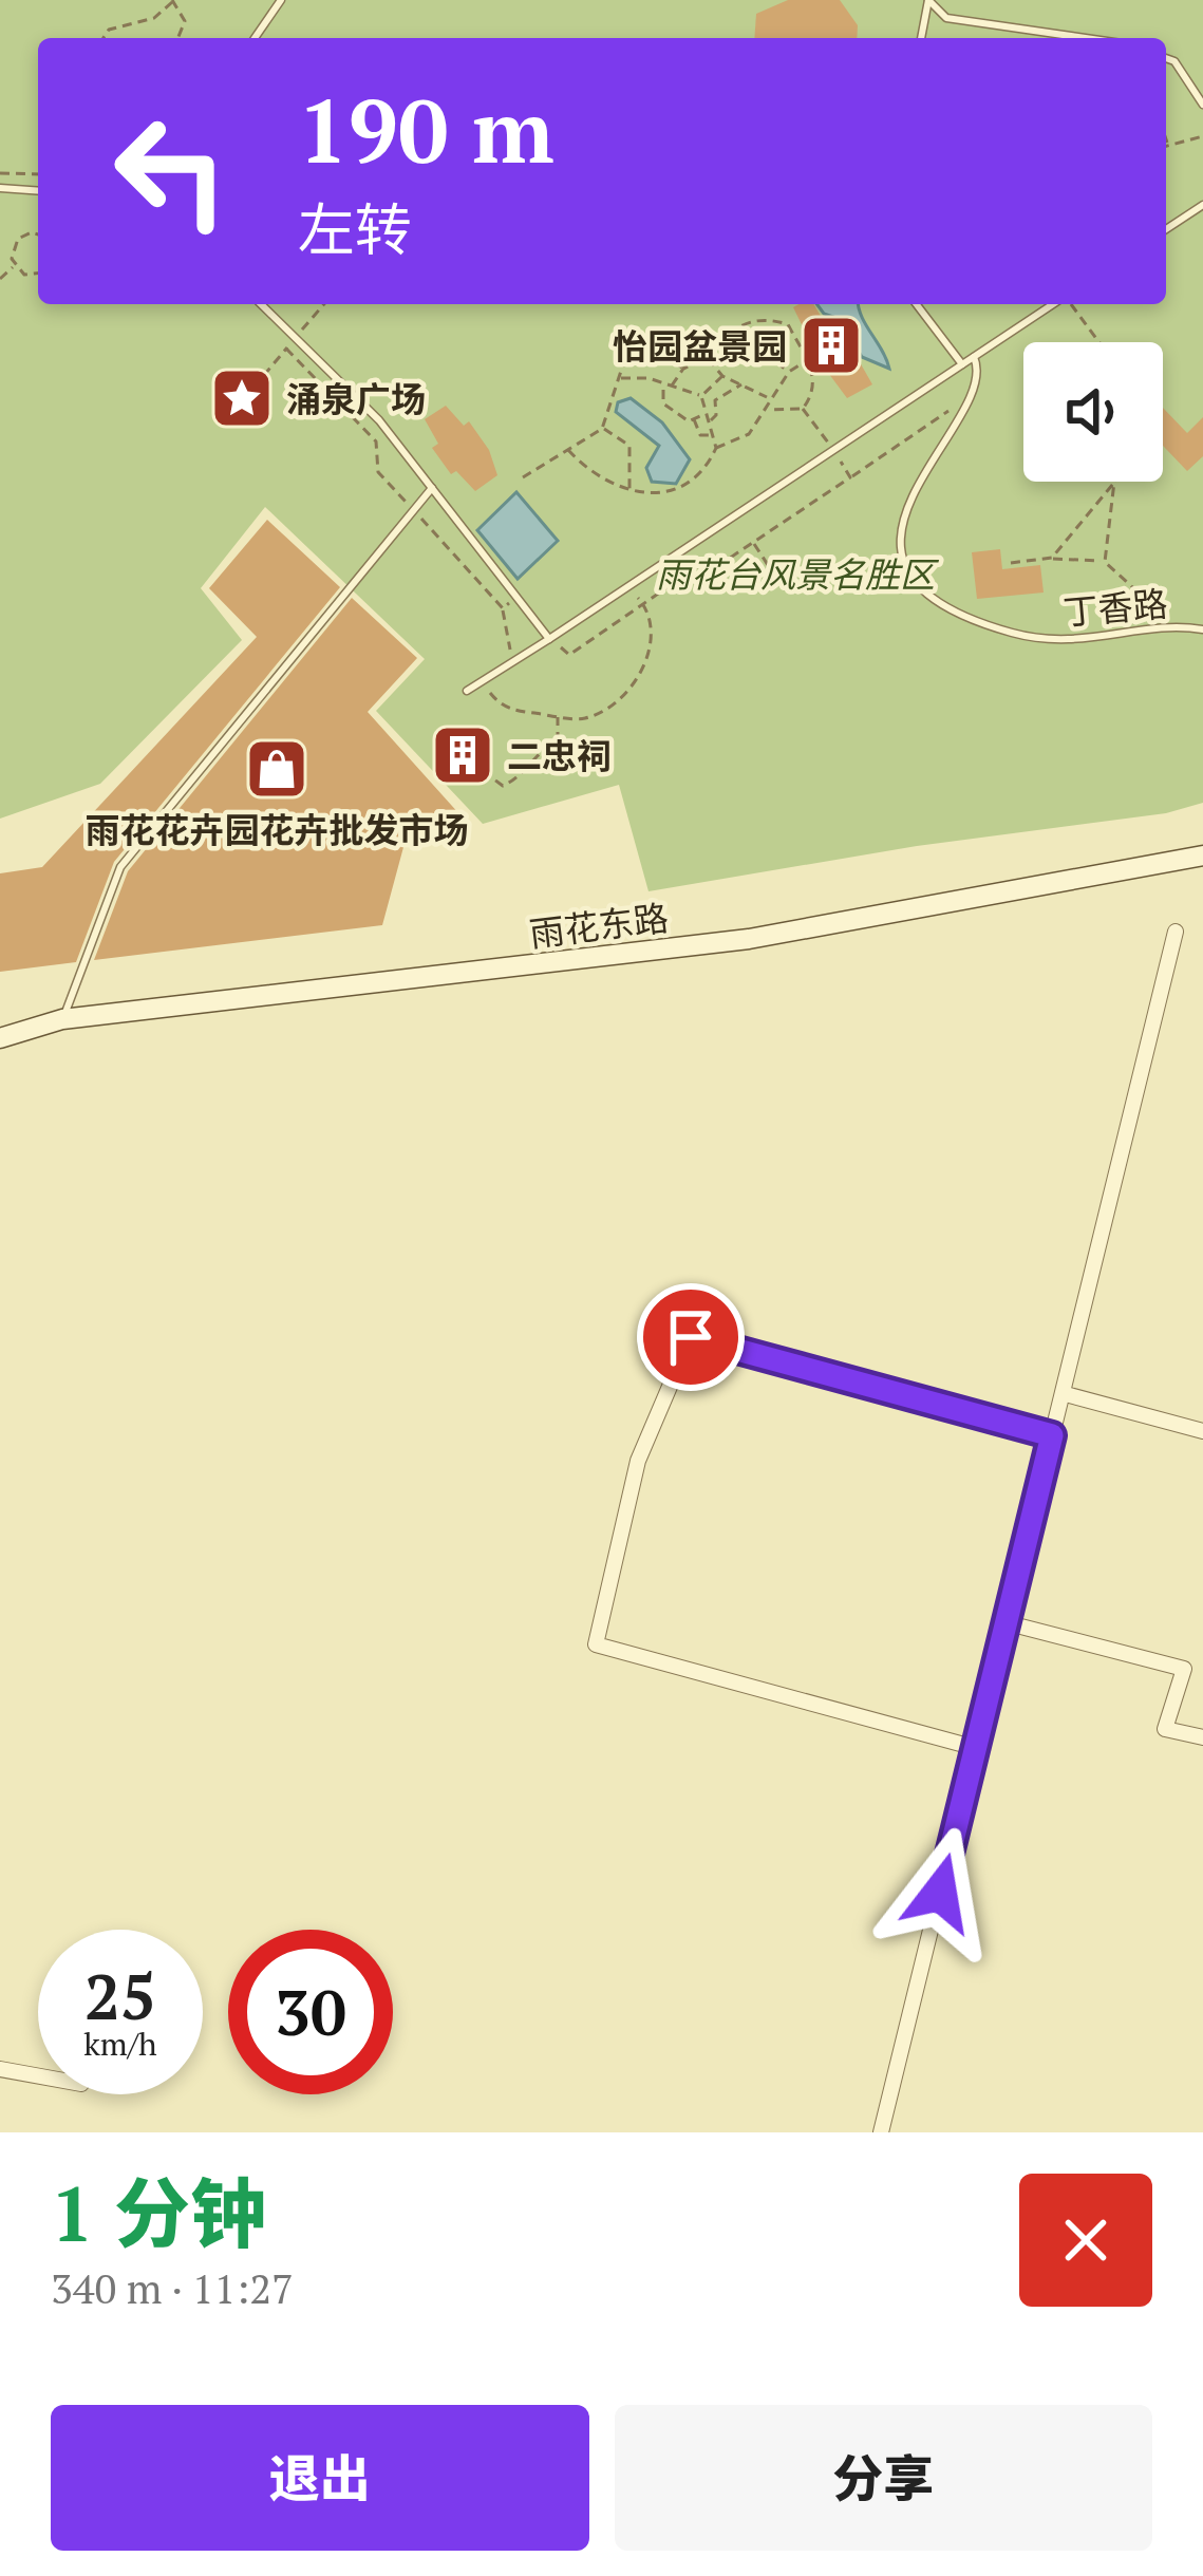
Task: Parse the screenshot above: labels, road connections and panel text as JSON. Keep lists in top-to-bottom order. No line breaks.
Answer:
{"streets":{"main road":["雨花东路"],"lane":["丁香路"]},"parks":["雨花台风景名胜区"],"places":{"building":["怡园盆景园","二忠祠"],"place":["涌泉广场"],"shop":["雨花花卉园花卉批发市场"]},"page":{"turn":["190 m","左转"],"speed":"25 km/h","limit":"30","heading":["1 分钟","340 m · 11:27"],"buttons":["退出","分享"]}}
